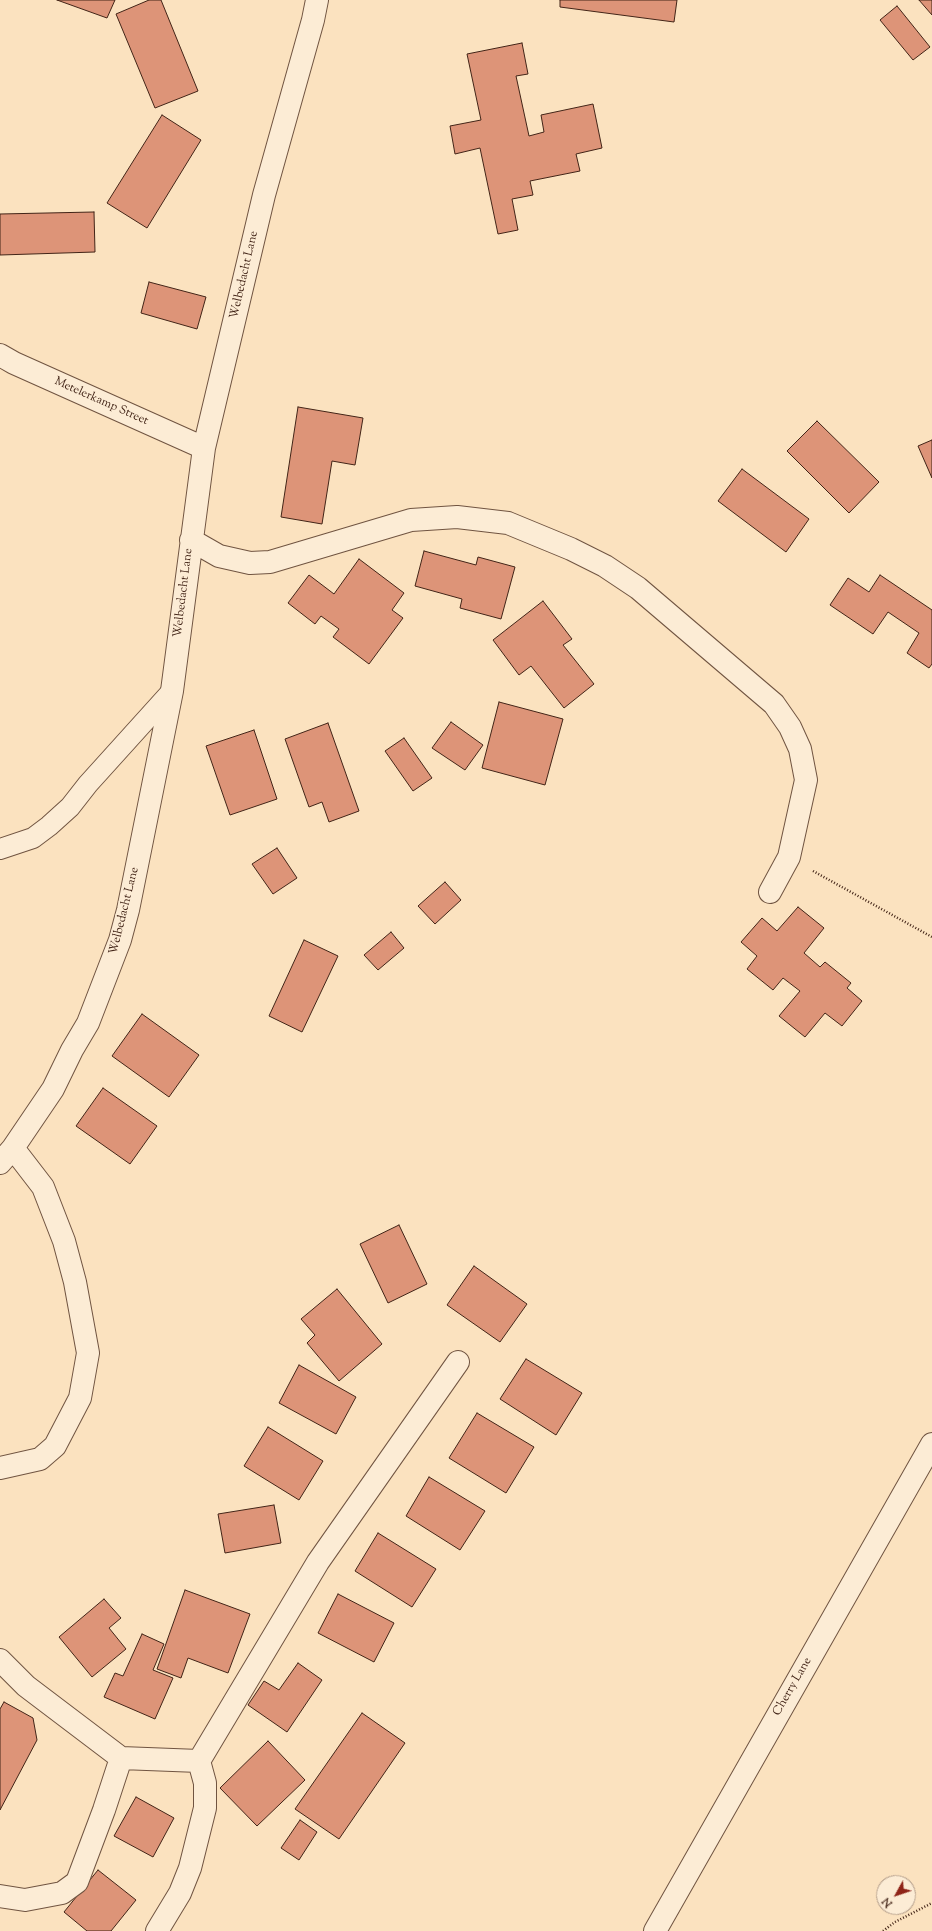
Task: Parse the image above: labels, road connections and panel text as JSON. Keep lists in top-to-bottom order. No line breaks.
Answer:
{"streets":{"street":["Welbedacht Lane","Metelerkamp Street","Cherry Lane"]},"crossings":[["Welbedacht Lane","Metelerkamp Street"]],"north":"bottom left"}
